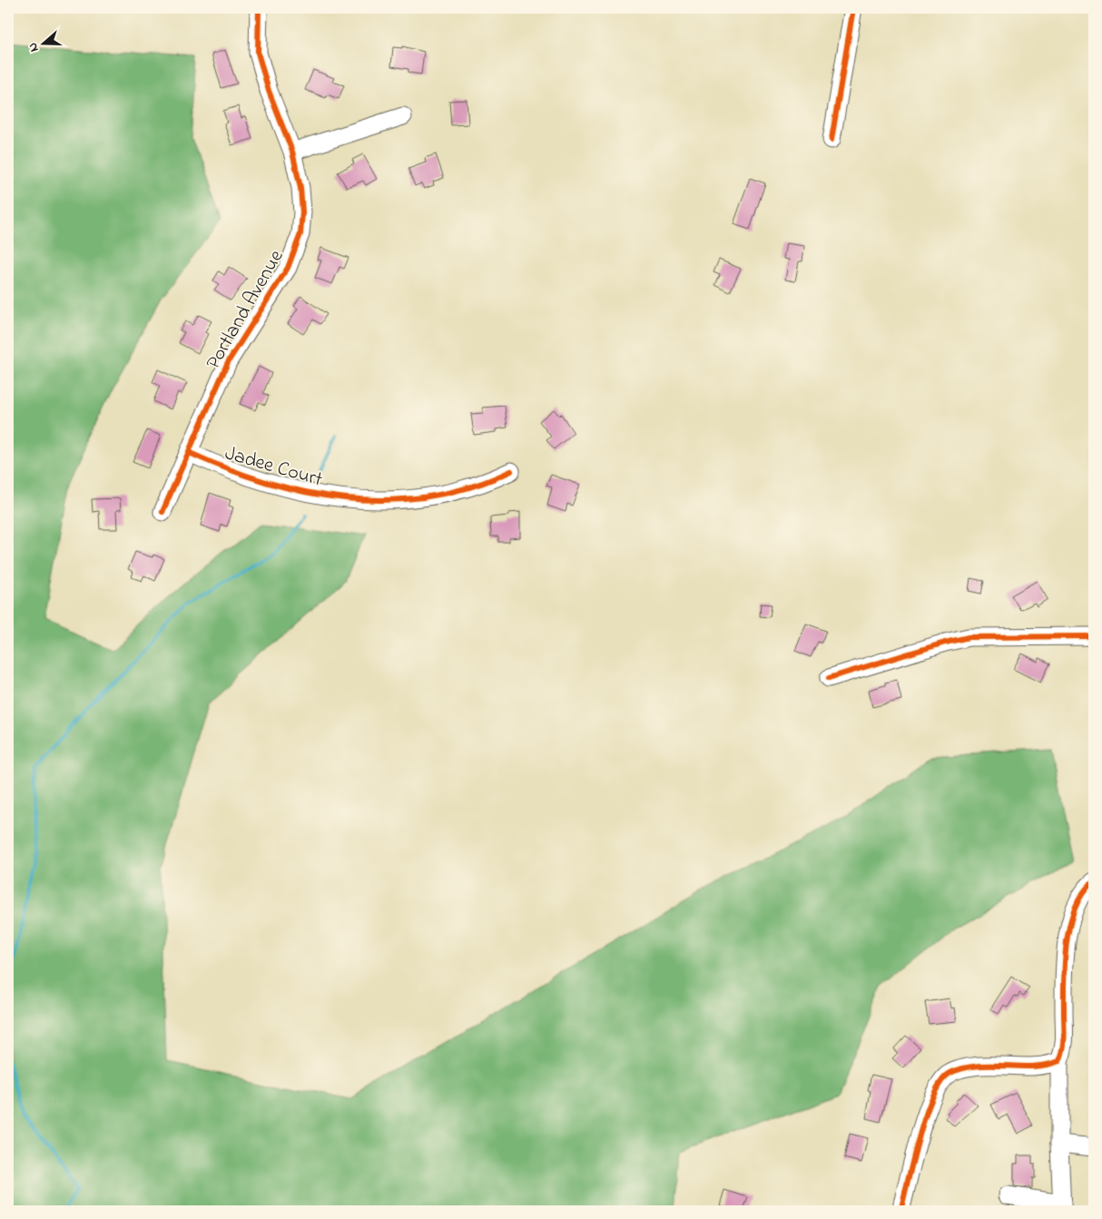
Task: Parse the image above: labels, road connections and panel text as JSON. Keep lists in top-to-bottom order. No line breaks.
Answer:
{"streets":{"street":["Portland Avenue","Jadee Court"]},"crossings":[["Portland Avenue","Jadee Court"]],"north":"left"}
